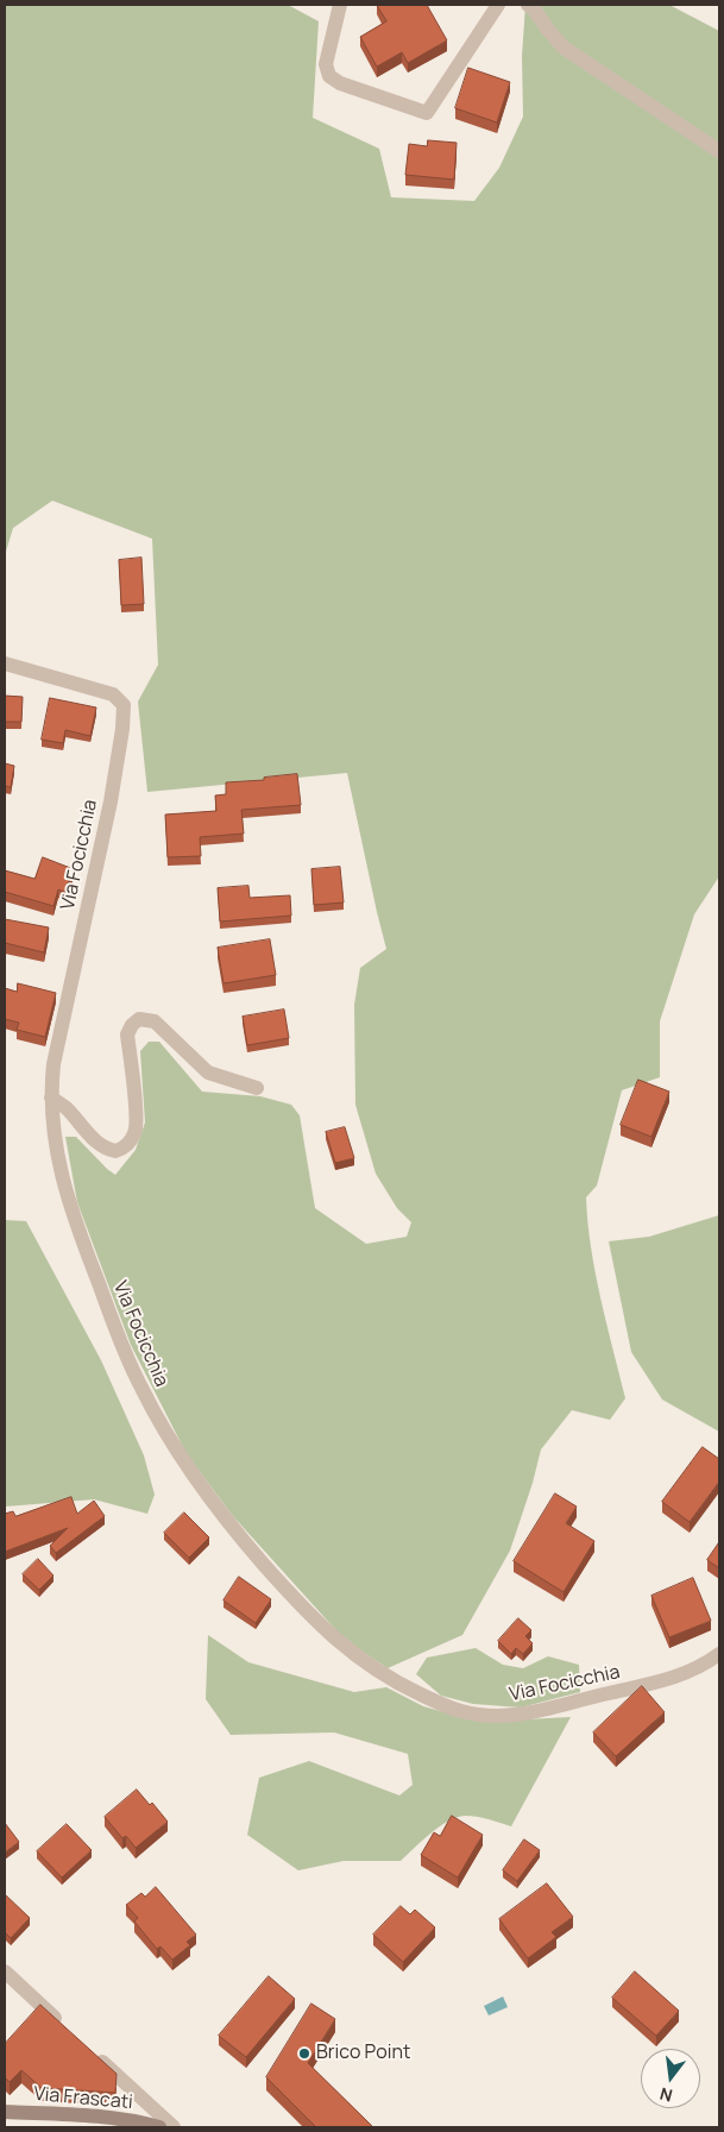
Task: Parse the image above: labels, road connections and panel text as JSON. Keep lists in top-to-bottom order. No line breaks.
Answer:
{"streets":{"main road":["Via Frascati"],"street":["Via Focicchia"]},"places":["Brico Point"],"north":"bottom"}
